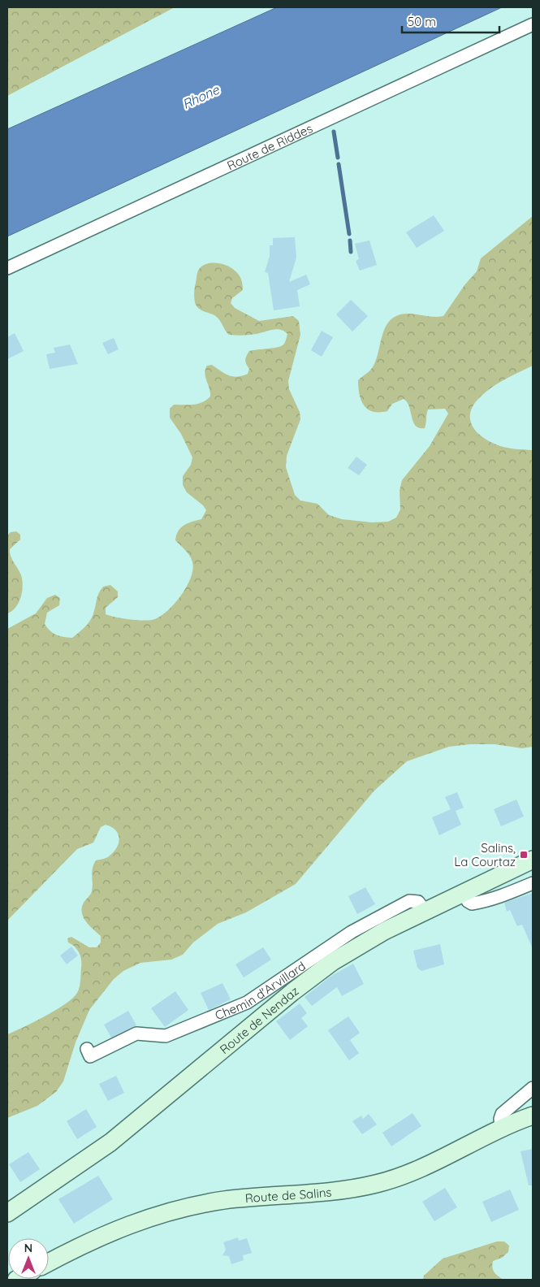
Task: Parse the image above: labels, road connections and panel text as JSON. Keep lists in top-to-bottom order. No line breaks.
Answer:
{"streets":{"main road":["Route de Nendaz","Route de Salins"],"street":["Route de Riddes","Chemin d'Arvillard"]},"crossings":[["Chemin d'Arvillard","Route de Nendaz"]],"water":["Rhone"],"places":{"transit":["Salins, La Courtaz"]},"scale_bar":"50 m","north":"top"}
